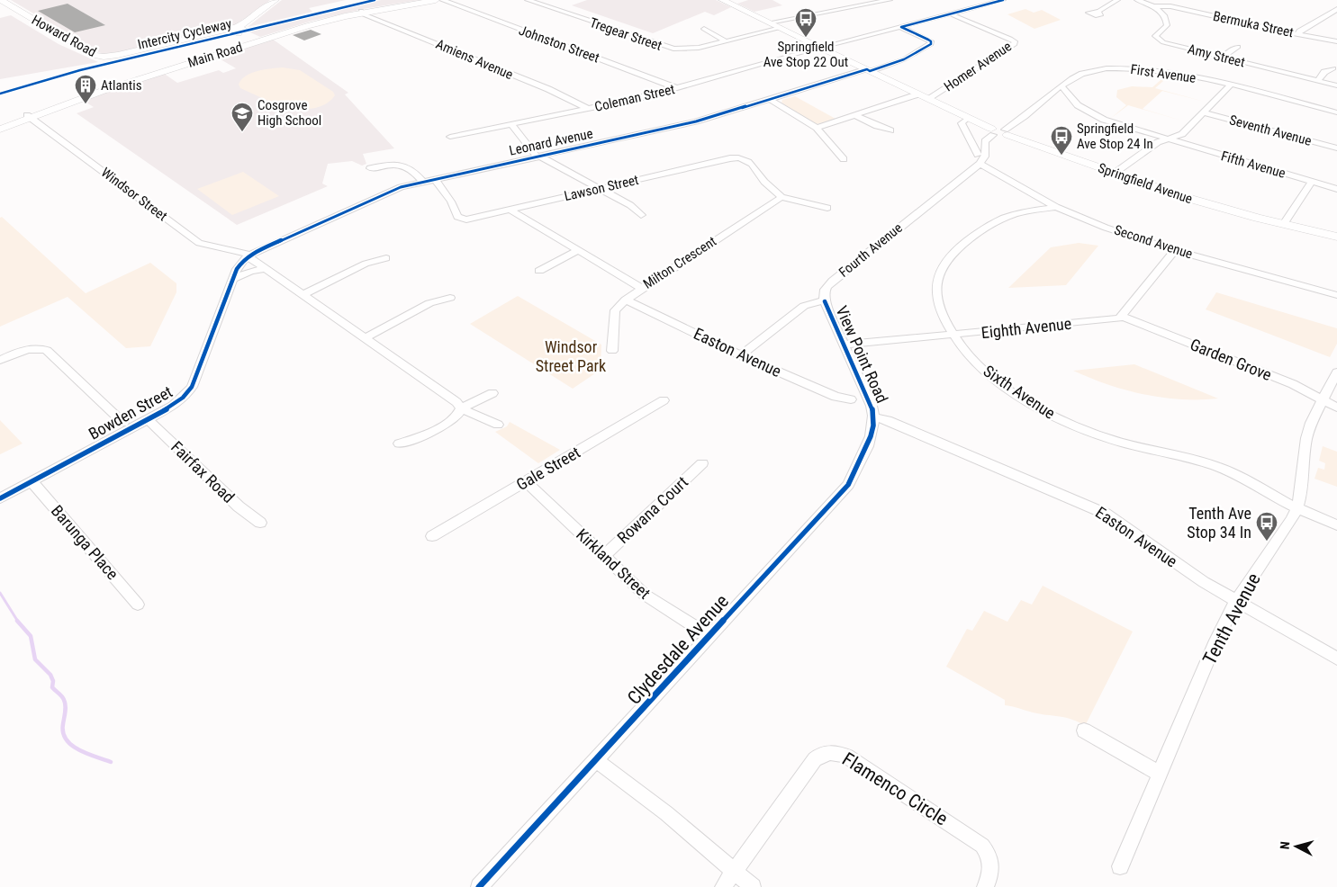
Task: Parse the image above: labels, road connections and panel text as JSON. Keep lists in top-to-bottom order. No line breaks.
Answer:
{"streets":{"street":["Bermuka Street","Tregear Street","Howard Road","Johnston Street","Main Road","Amy Street","Amiens Avenue","Homer Avenue","First Avenue","Coleman Street","Seventh Avenue","Leonard Avenue","Fifth Avenue","Springfield Avenue","Lawson Street","Windsor Street","Second Avenue","Fourth Avenue","Milton Crescent","Eighth Avenue","Easton Avenue","View Point Road","Garden Grove","Sixth Avenue","Bowden Street","Gale Street","Fairfax Road","Rowana Court","Barunga Place","Kirkland Street","Tenth Avenue","Clydesdale Avenue","Flamenco Circle"],"cycle path":["Intercity Cycleway"]},"crossings":[["Bermuka Street","Amy Street"],["Howard Road","Main Road"],["Johnston Street","Coleman Street"],["Main Road","Amiens Avenue"],["Main Road","Windsor Street"],["Amiens Avenue","Coleman Street"],["Homer Avenue","Coleman Street"],["First Avenue","Fifth Avenue"],["First Avenue","Springfield Avenue"],["Coleman Street","Leonard Avenue"],["Leonard Avenue","Lawson Street"],["Leonard Avenue","Windsor Street"],["Leonard Avenue","Bowden Street"],["Lawson Street","Milton Crescent"],["Windsor Street","Bowden Street"],["Second Avenue","Fourth Avenue"],["Second Avenue","Sixth Avenue"],["Fourth Avenue","View Point Road"],["Milton Crescent","Easton Avenue"],["Eighth Avenue","View Point Road"],["Eighth Avenue","Garden Grove"],["Eighth Avenue","Sixth Avenue"],["Easton Avenue","View Point Road"],["Easton Avenue","Tenth Avenue"],["Easton Avenue","Clydesdale Avenue"],["View Point Road","Clydesdale Avenue"],["Garden Grove","Tenth Avenue"],["Sixth Avenue","Tenth Avenue"],["Bowden Street","Fairfax Road"],["Bowden Street","Barunga Place"],["Gale Street","Kirkland Street"],["Rowana Court","Kirkland Street"],["Kirkland Street","Clydesdale Avenue"]],"parks":["Windsor Street Park"],"places":{"bus stop":["Springfield Ave Stop 22 Out","Springfield Ave Stop 24 In","Tenth Ave Stop 34 In"],"building":["Atlantis"],"school or university":["Cosgrove High School"]},"north":"left"}
